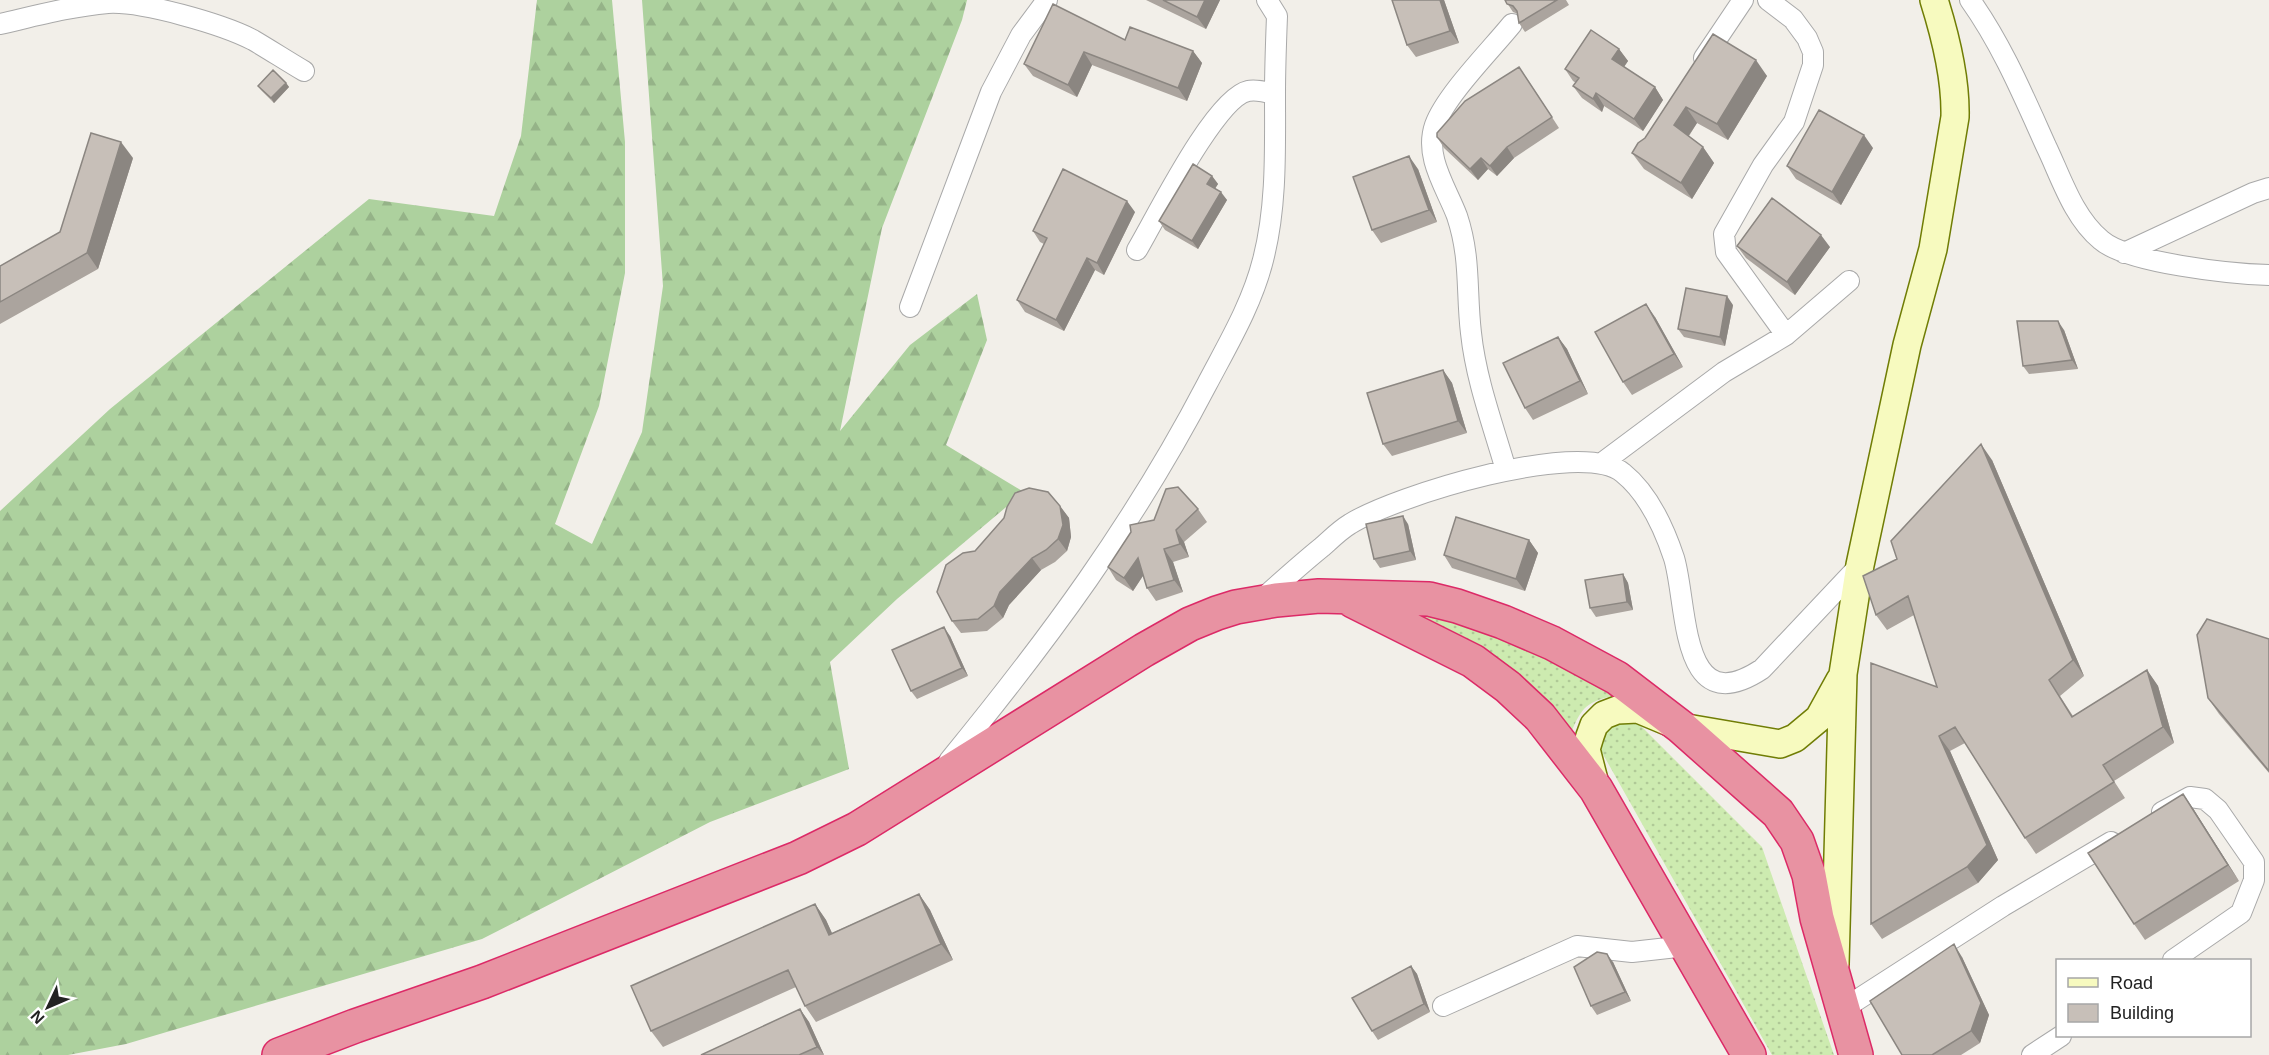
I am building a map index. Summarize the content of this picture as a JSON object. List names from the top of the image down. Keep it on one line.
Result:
{"legend":["Road","Building"],"north":"bottom left"}
